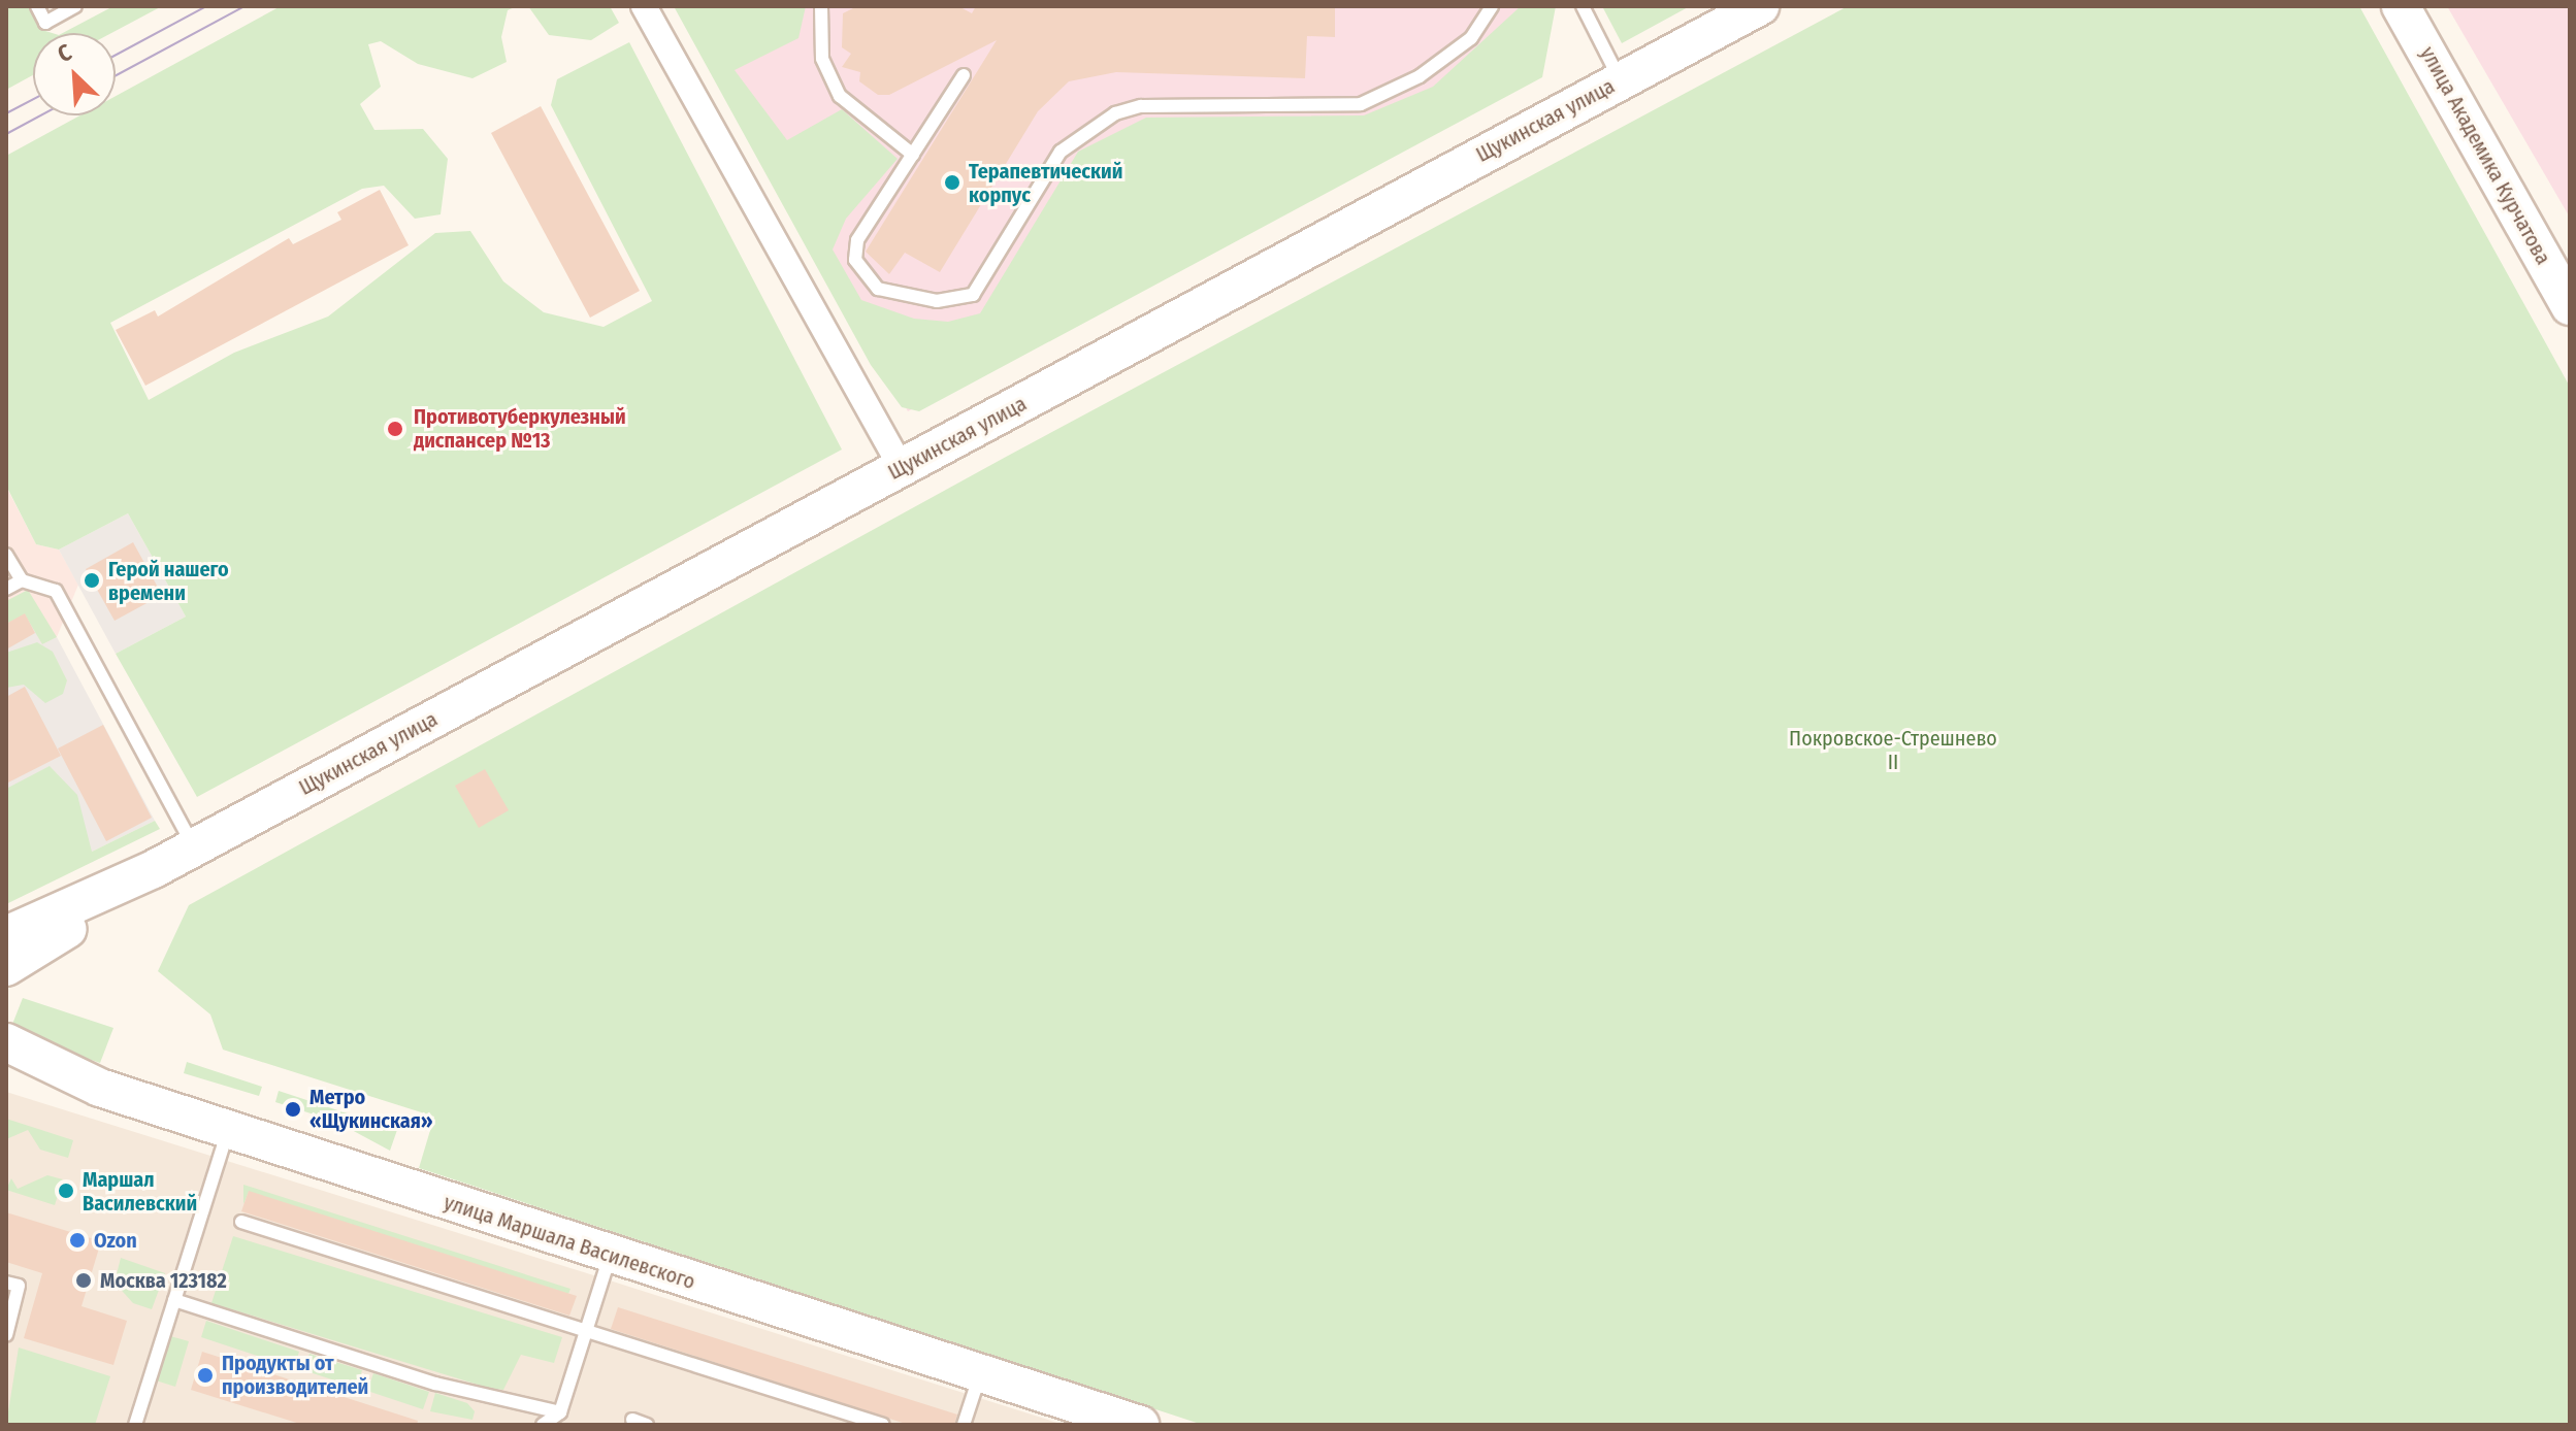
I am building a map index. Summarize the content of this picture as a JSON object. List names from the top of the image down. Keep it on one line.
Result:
{"streets":{"main road":["Щукинская улица","улица Академика Курчатова","улица Маршала Василевского"]},"parks":["Покровское-Стрешнево II"],"places":["Терапевтический корпус","Противотуберкулезный диспансер №13","Герой нашего времени","Метро «Щукинская»","Маршал Василевский","Ozon","Москва 123182","Продукты от производителей"],"north":"top left"}
